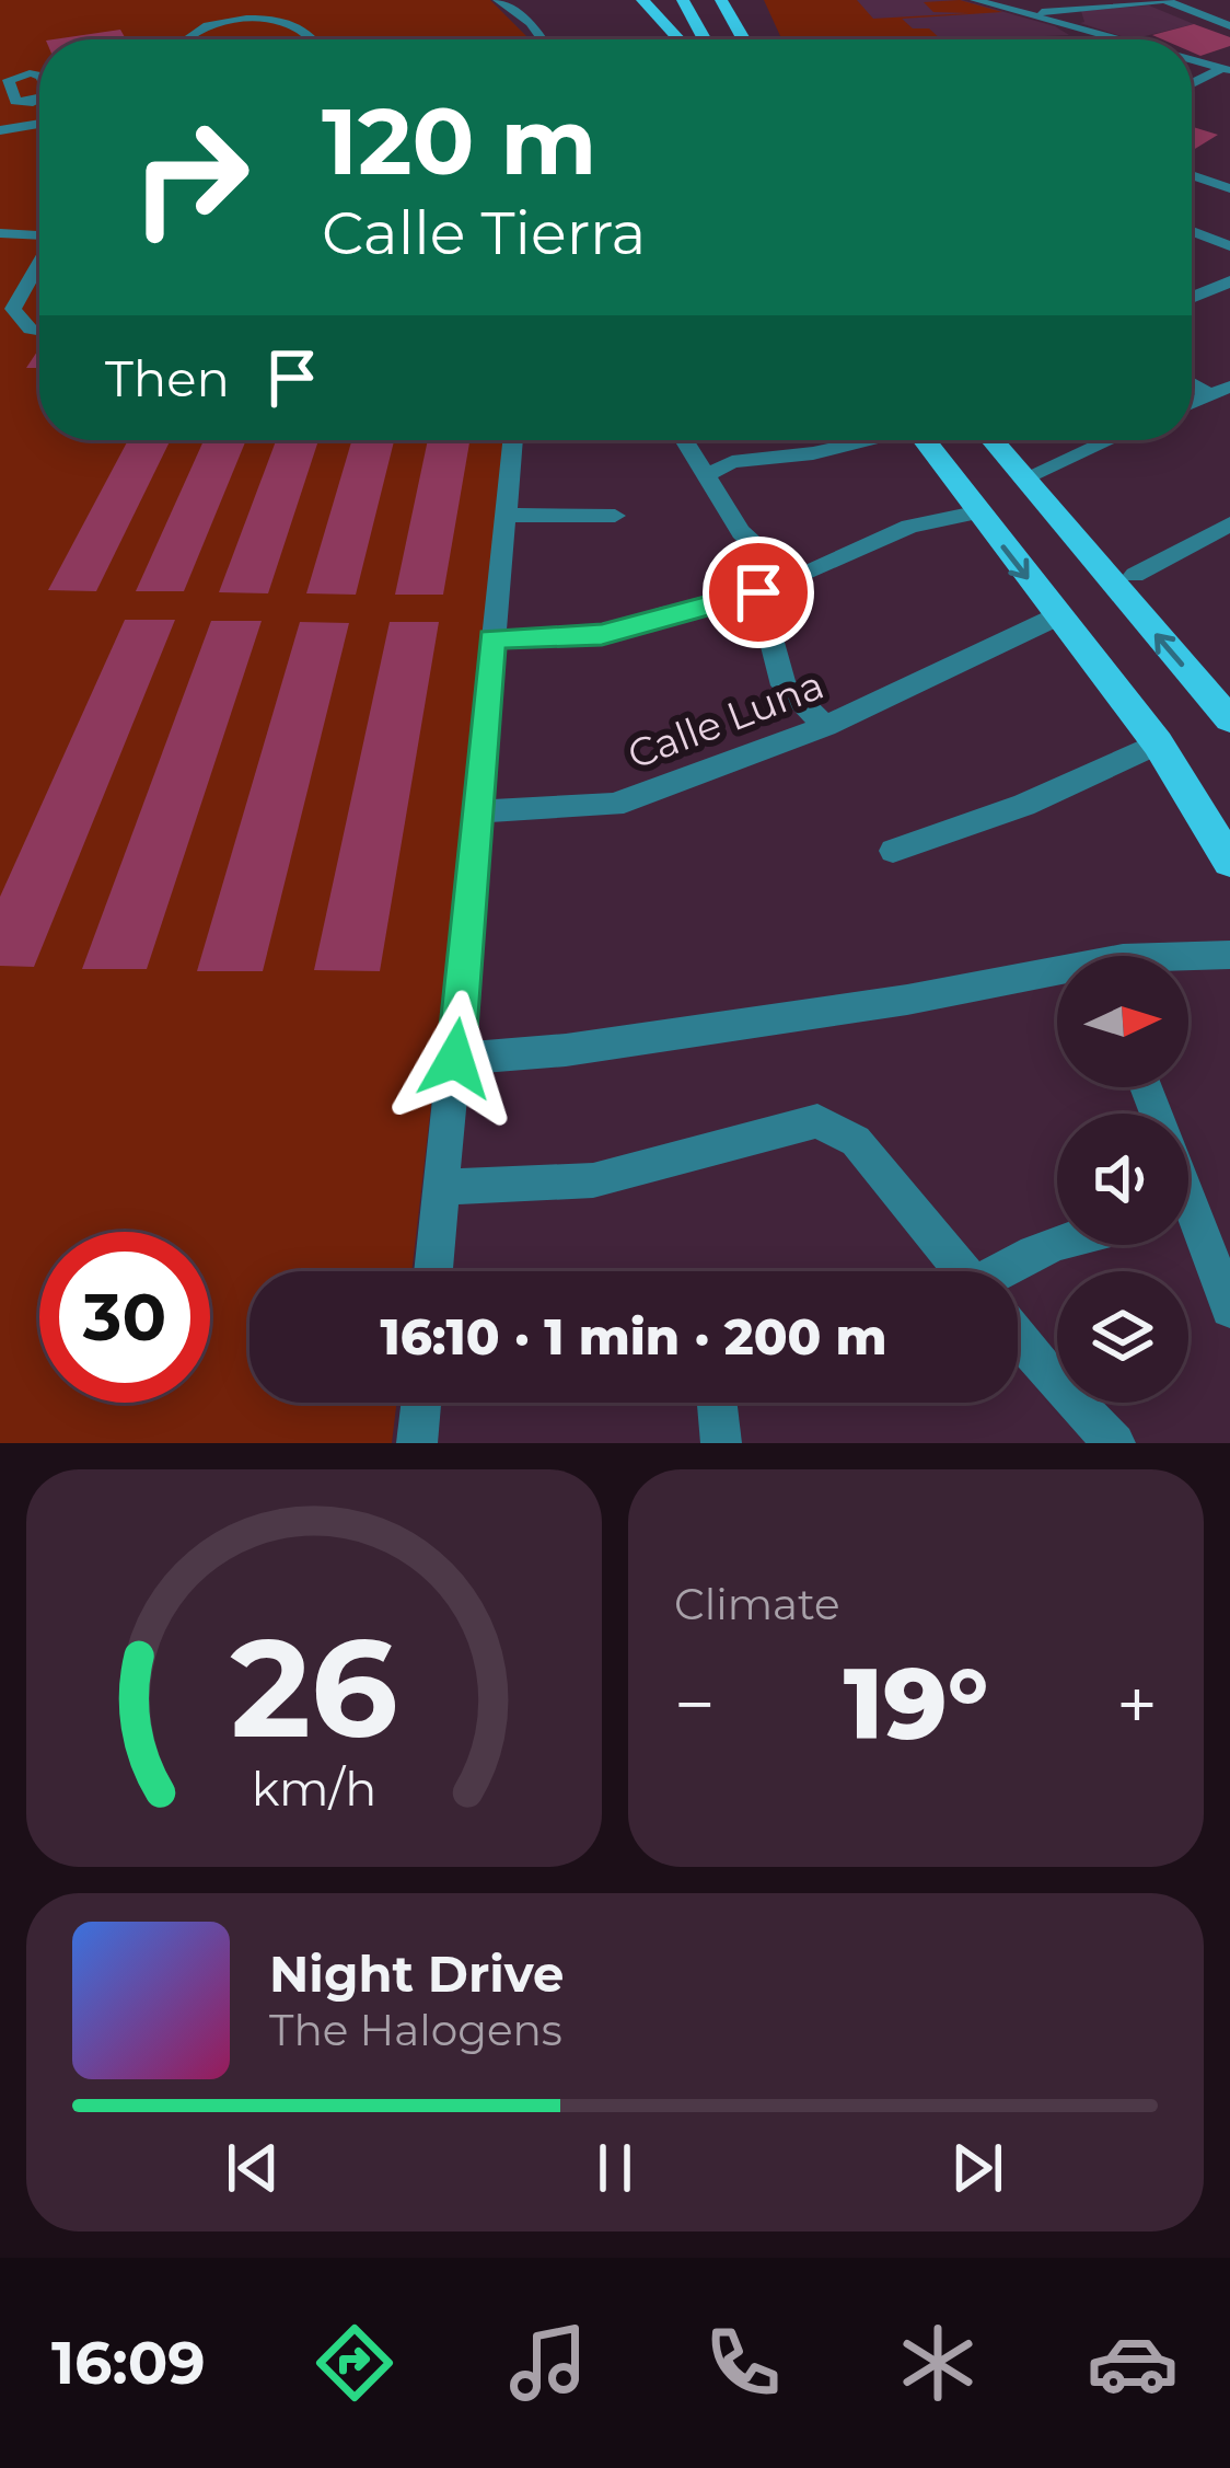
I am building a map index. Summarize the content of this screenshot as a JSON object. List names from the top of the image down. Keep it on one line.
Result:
{"streets":{"street":["Calle Luna"]},"north":"right","page":{"turn":["120 m","Calle Tierra"],"then":"Then","limit":"30","trip":"16:10 · 1 min · 200 m","tile":"Climate","heat":["−","19°","+"],"song":["Night Drive","The Halogens"],"tabs":"16:09","gauge":["26","km/h"]}}
